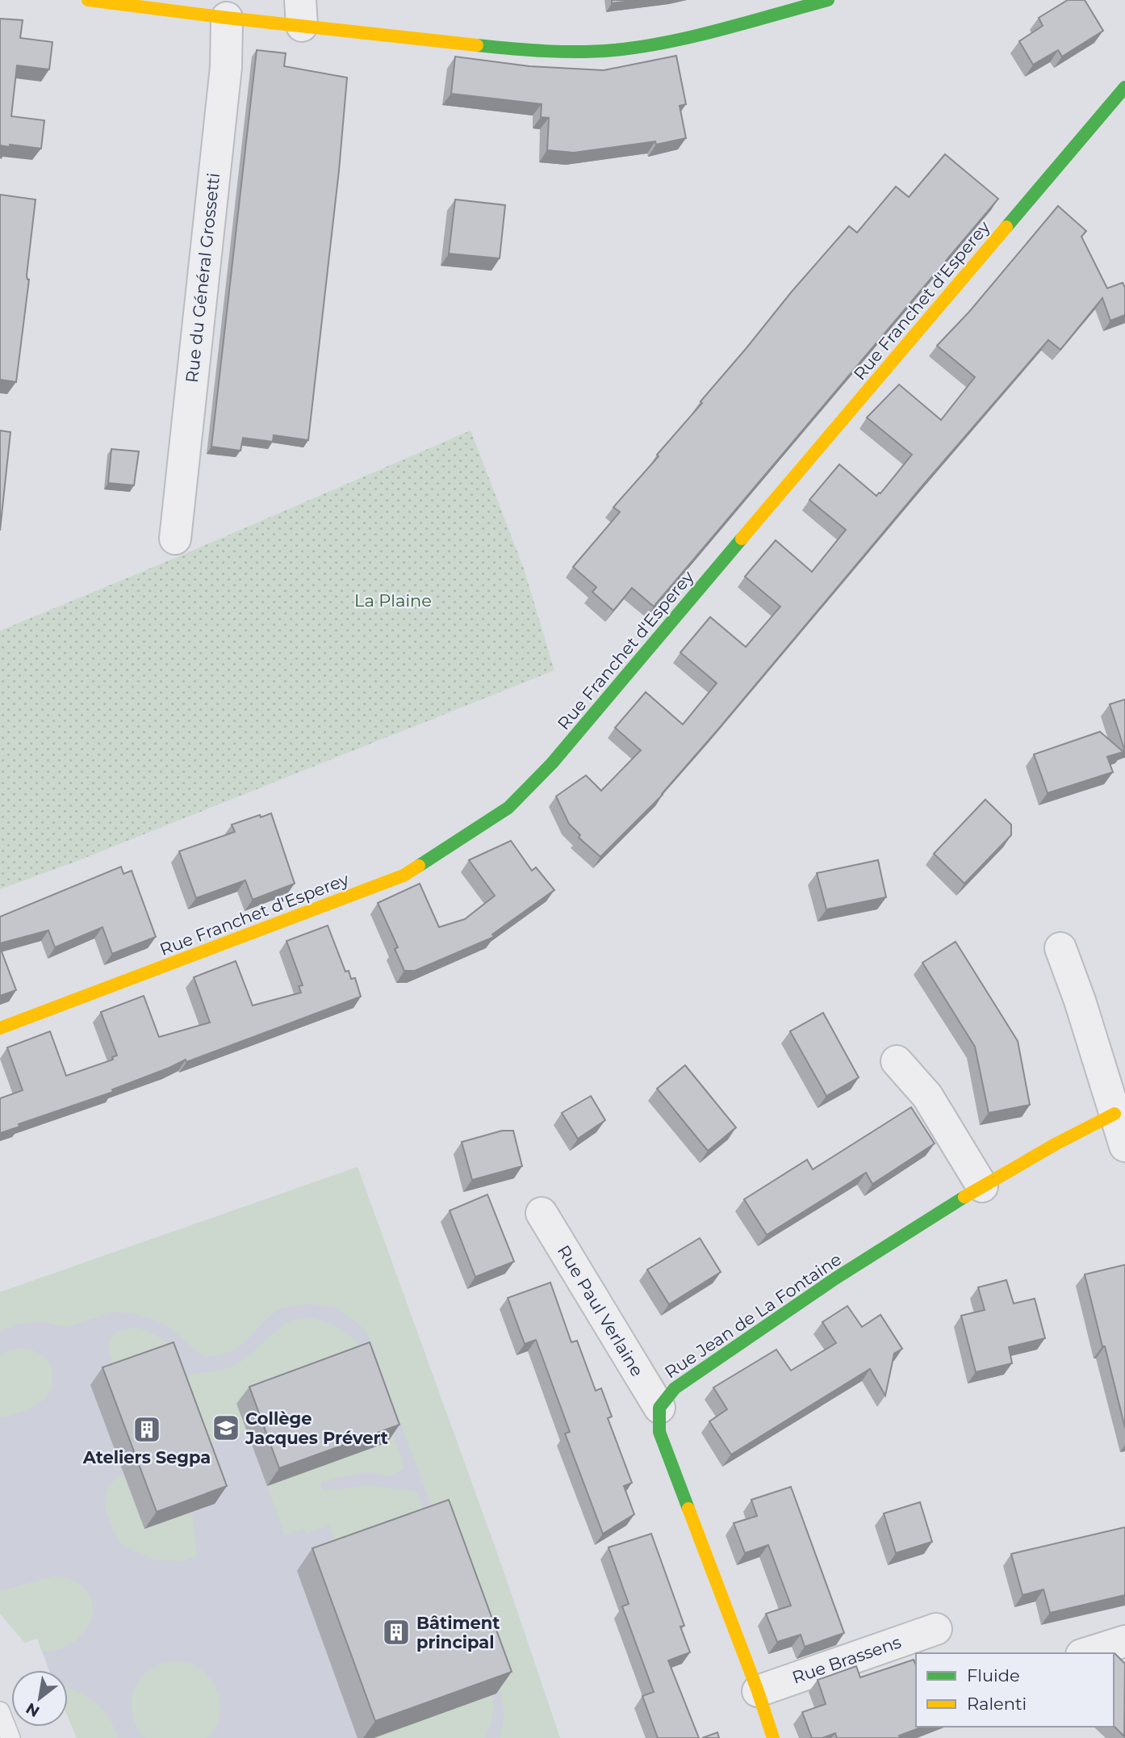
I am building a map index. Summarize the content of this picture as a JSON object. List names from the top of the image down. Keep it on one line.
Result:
{"streets":{"street":["Rue du Général Grossetti","Rue Franchet d'Esperey","Rue Paul Verlaine","Rue Jean de La Fontaine","Rue Brassens"]},"crossings":[["Rue Paul Verlaine","Rue Jean de La Fontaine"]],"parks":["La Plaine"],"places":{"school or university":["Collège Jacques Prévert"],"building":["Ateliers Segpa","Bâtiment principal"]},"legend":["Fluide","Ralenti"],"north":"bottom left"}
